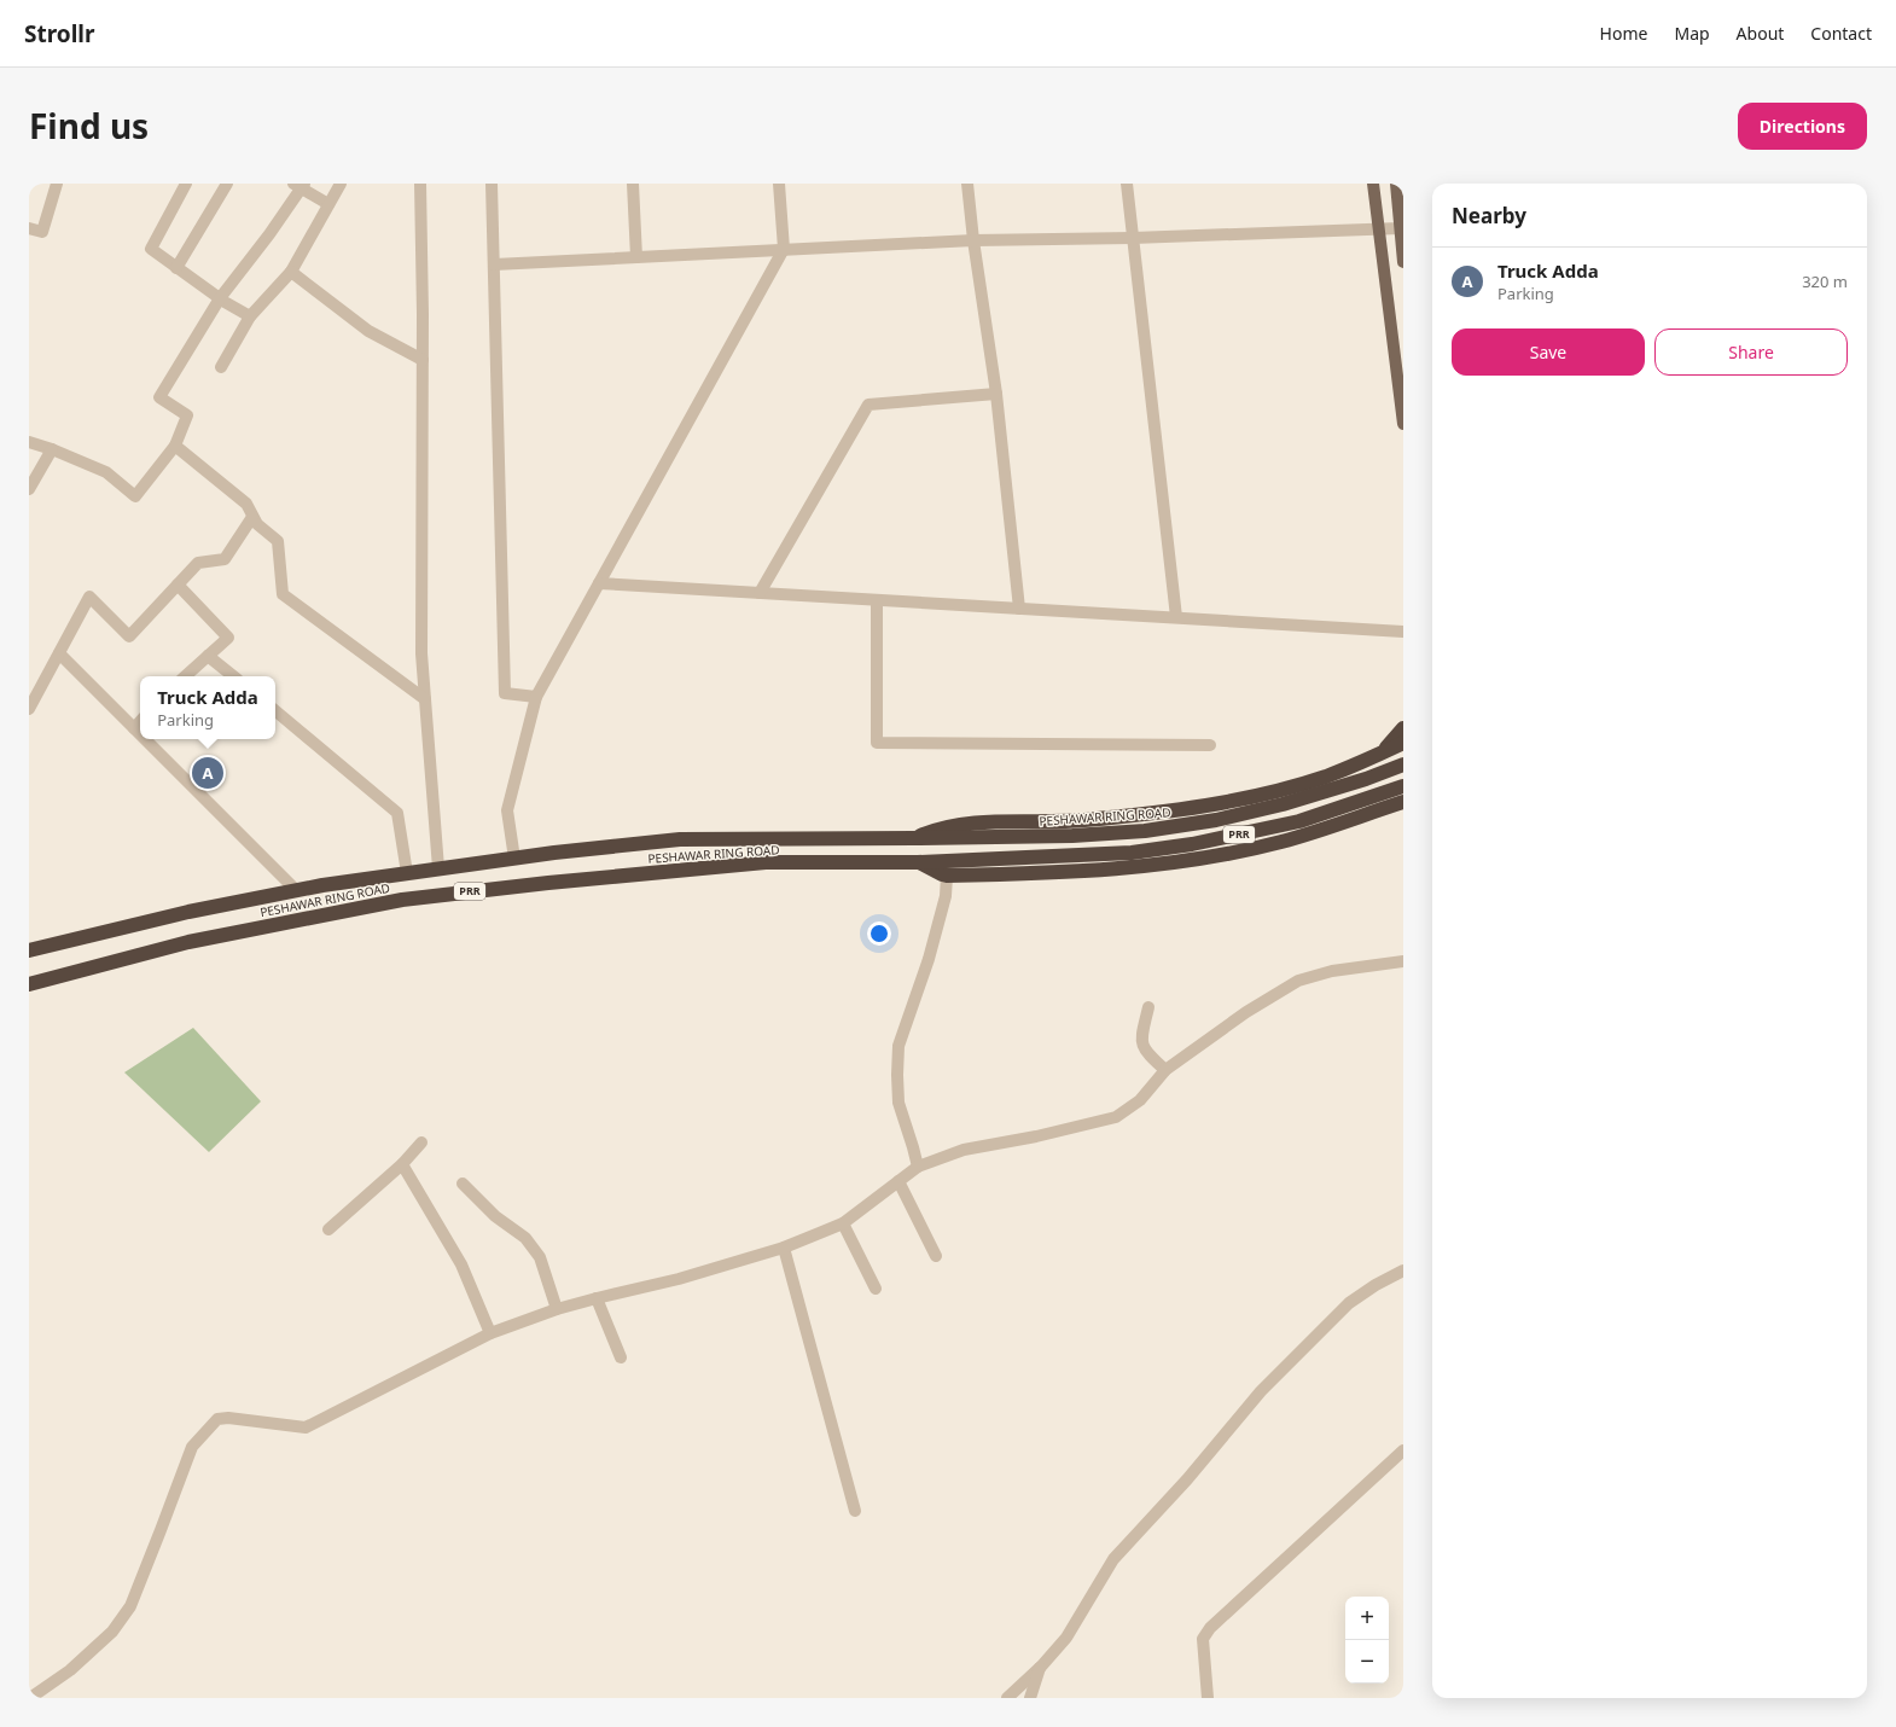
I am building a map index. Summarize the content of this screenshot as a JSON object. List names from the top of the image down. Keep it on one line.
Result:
{"streets":{"highway":["PESHAWAR RING ROAD","PRR"]},"page":{"header":"Strollr","nav":["Home","Map","About","Contact"],"title":"Find us","buttons":["Directions",["Save","Share"]],"heading":"Nearby","list":[{"mark":"A","name":"Truck Adda","note":"Parking","value":"320 m"}],"popup":["Truck Adda","Parking"],"pins":"A","map_buttons":["+","−"]}}
